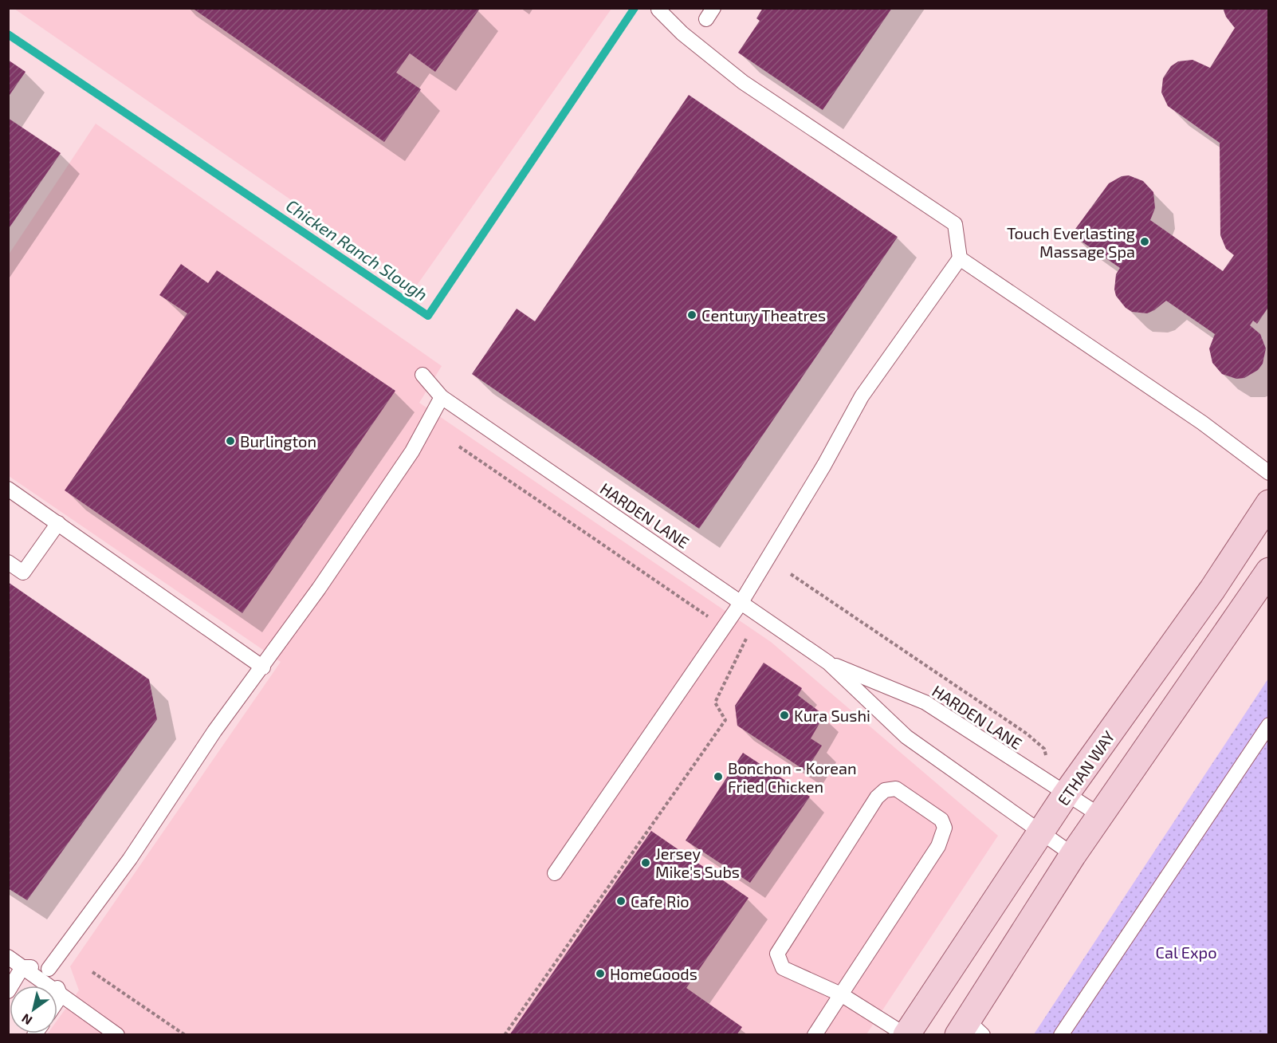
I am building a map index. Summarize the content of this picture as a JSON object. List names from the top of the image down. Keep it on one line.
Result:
{"streets":{"street":["ETHAN WAY"],"lane":["HARDEN LANE"]},"crossings":[["HARDEN LANE","ETHAN WAY"]],"water":["Chicken Ranch Slough"],"parks":["Cal Expo"],"places":["Touch Everlasting Massage Spa","Century Theatres","Burlington","Kura Sushi","Bonchon - Korean Fried Chicken","Jersey Mike's Subs","Cafe Rio","HomeGoods"],"north":"bottom left"}
